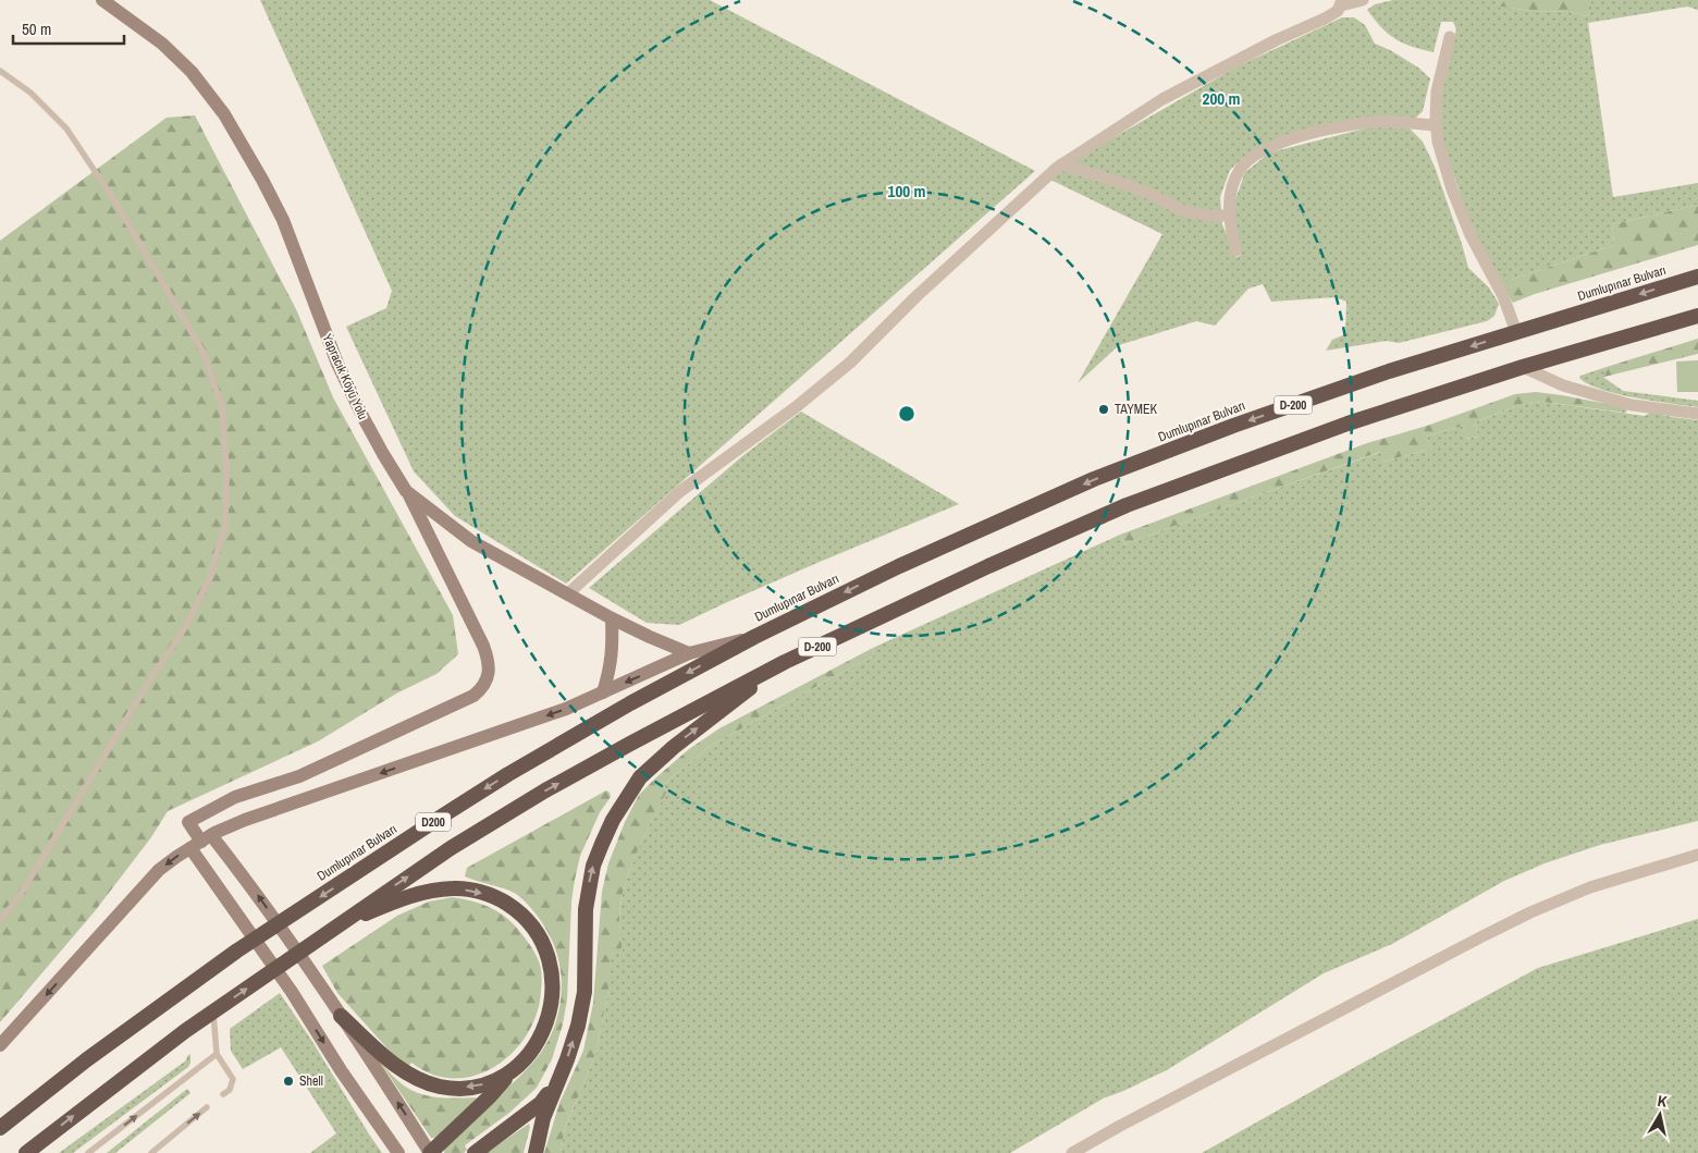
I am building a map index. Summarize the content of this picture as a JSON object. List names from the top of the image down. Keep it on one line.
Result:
{"streets":{"highway":["Dumlupınar Bulvarı","D-200","D200"],"main road":["Yapracık Köyü Yolu"]},"places":["TAYMEK","Shell"],"scale_bar":"50 m","north":"top","rings":["200 m","100 m"]}
